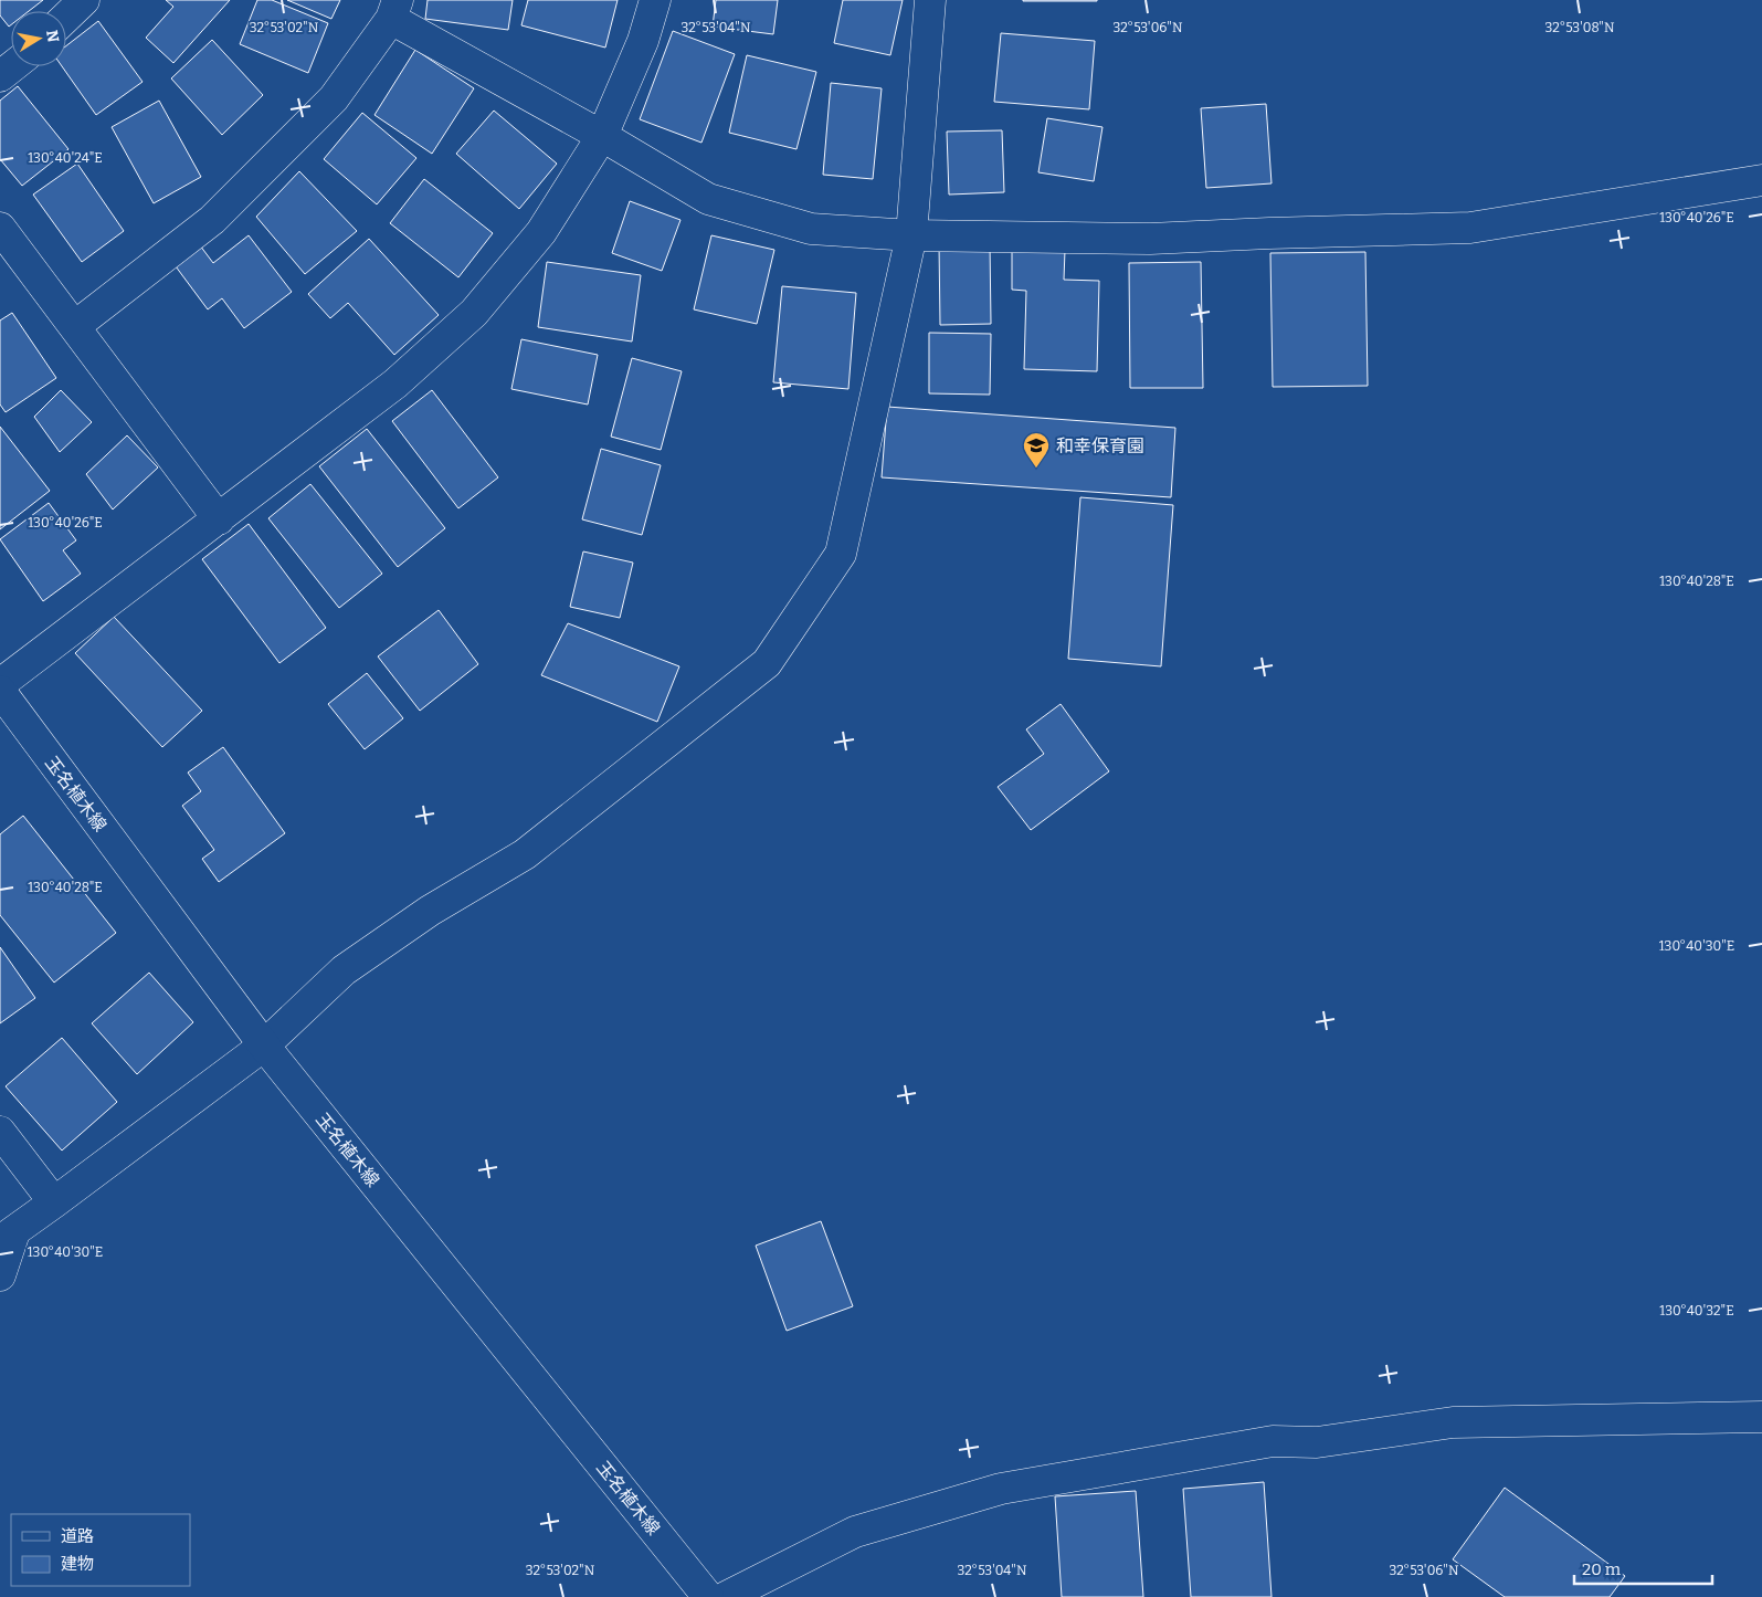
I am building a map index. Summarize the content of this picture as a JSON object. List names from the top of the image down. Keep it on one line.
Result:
{"streets":{"street":["玉名植木線"]},"places":{"school or university":["和幸保育園"]},"legend":["道路","建物"],"scale_bar":"20 m","north":"right","coordinates":["32°53'08\"N","32°53'02\"N","32°53'04\"N","32°53'06\"N","130°40'24\"E","130°40'26\"E","130°40'28\"E","130°40'30\"E","130°40'32\"E"]}
